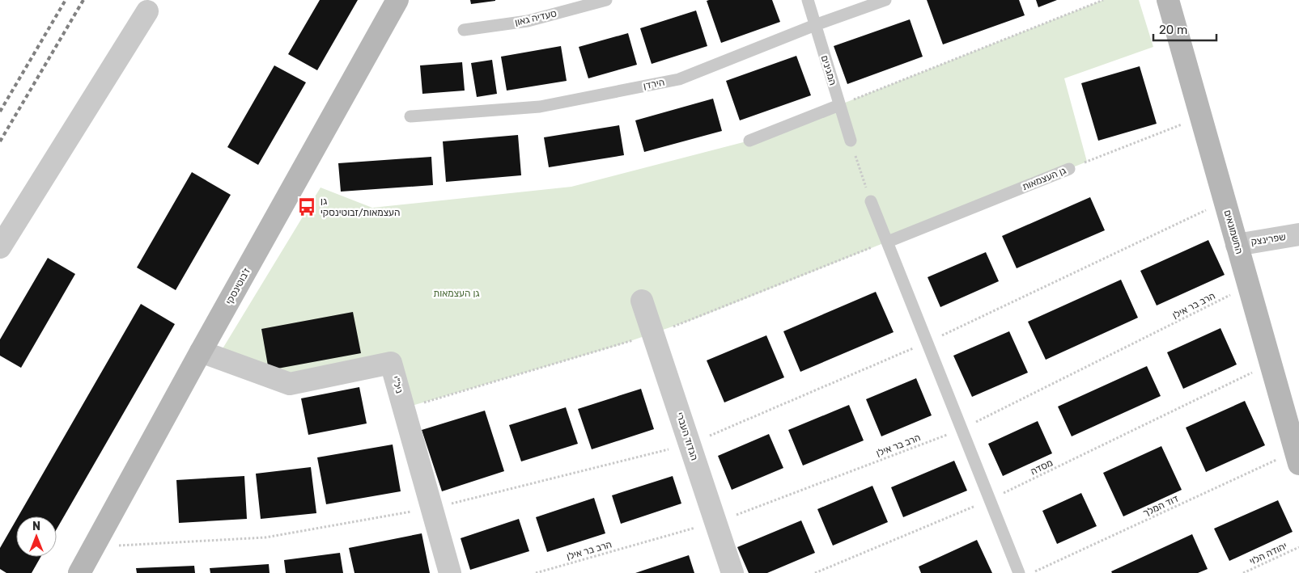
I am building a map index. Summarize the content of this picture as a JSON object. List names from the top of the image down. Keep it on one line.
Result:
{"streets":{"street":["החשמונאים","שפרינצק","ז'בוטינסקי","ניל\"י","הגדוד העברי"],"lane":["סעדיה גאון","המגינים","הירדן","גן העצמאות"],"path":["הרב בר אילן","מסדה","דוד המלך","יהודה הלוי"]},"crossings":[["המגינים","הירדן"],["גן העצמאות","החשמונאים"],["החשמונאים","שפרינצק"],["החשמונאים","הרב בר אילן"],["החשמונאים","מסדה"],["החשמונאים","דוד המלך"],["ז'בוטינסקי","ניל\"י"],["הרב בר אילן","הגדוד העברי"]],"parks":["גן העצמאות"],"places":{"bus stop":["גן העצמאות/זבוטינסקי"]},"scale_bar":"20 m","north":"top"}
